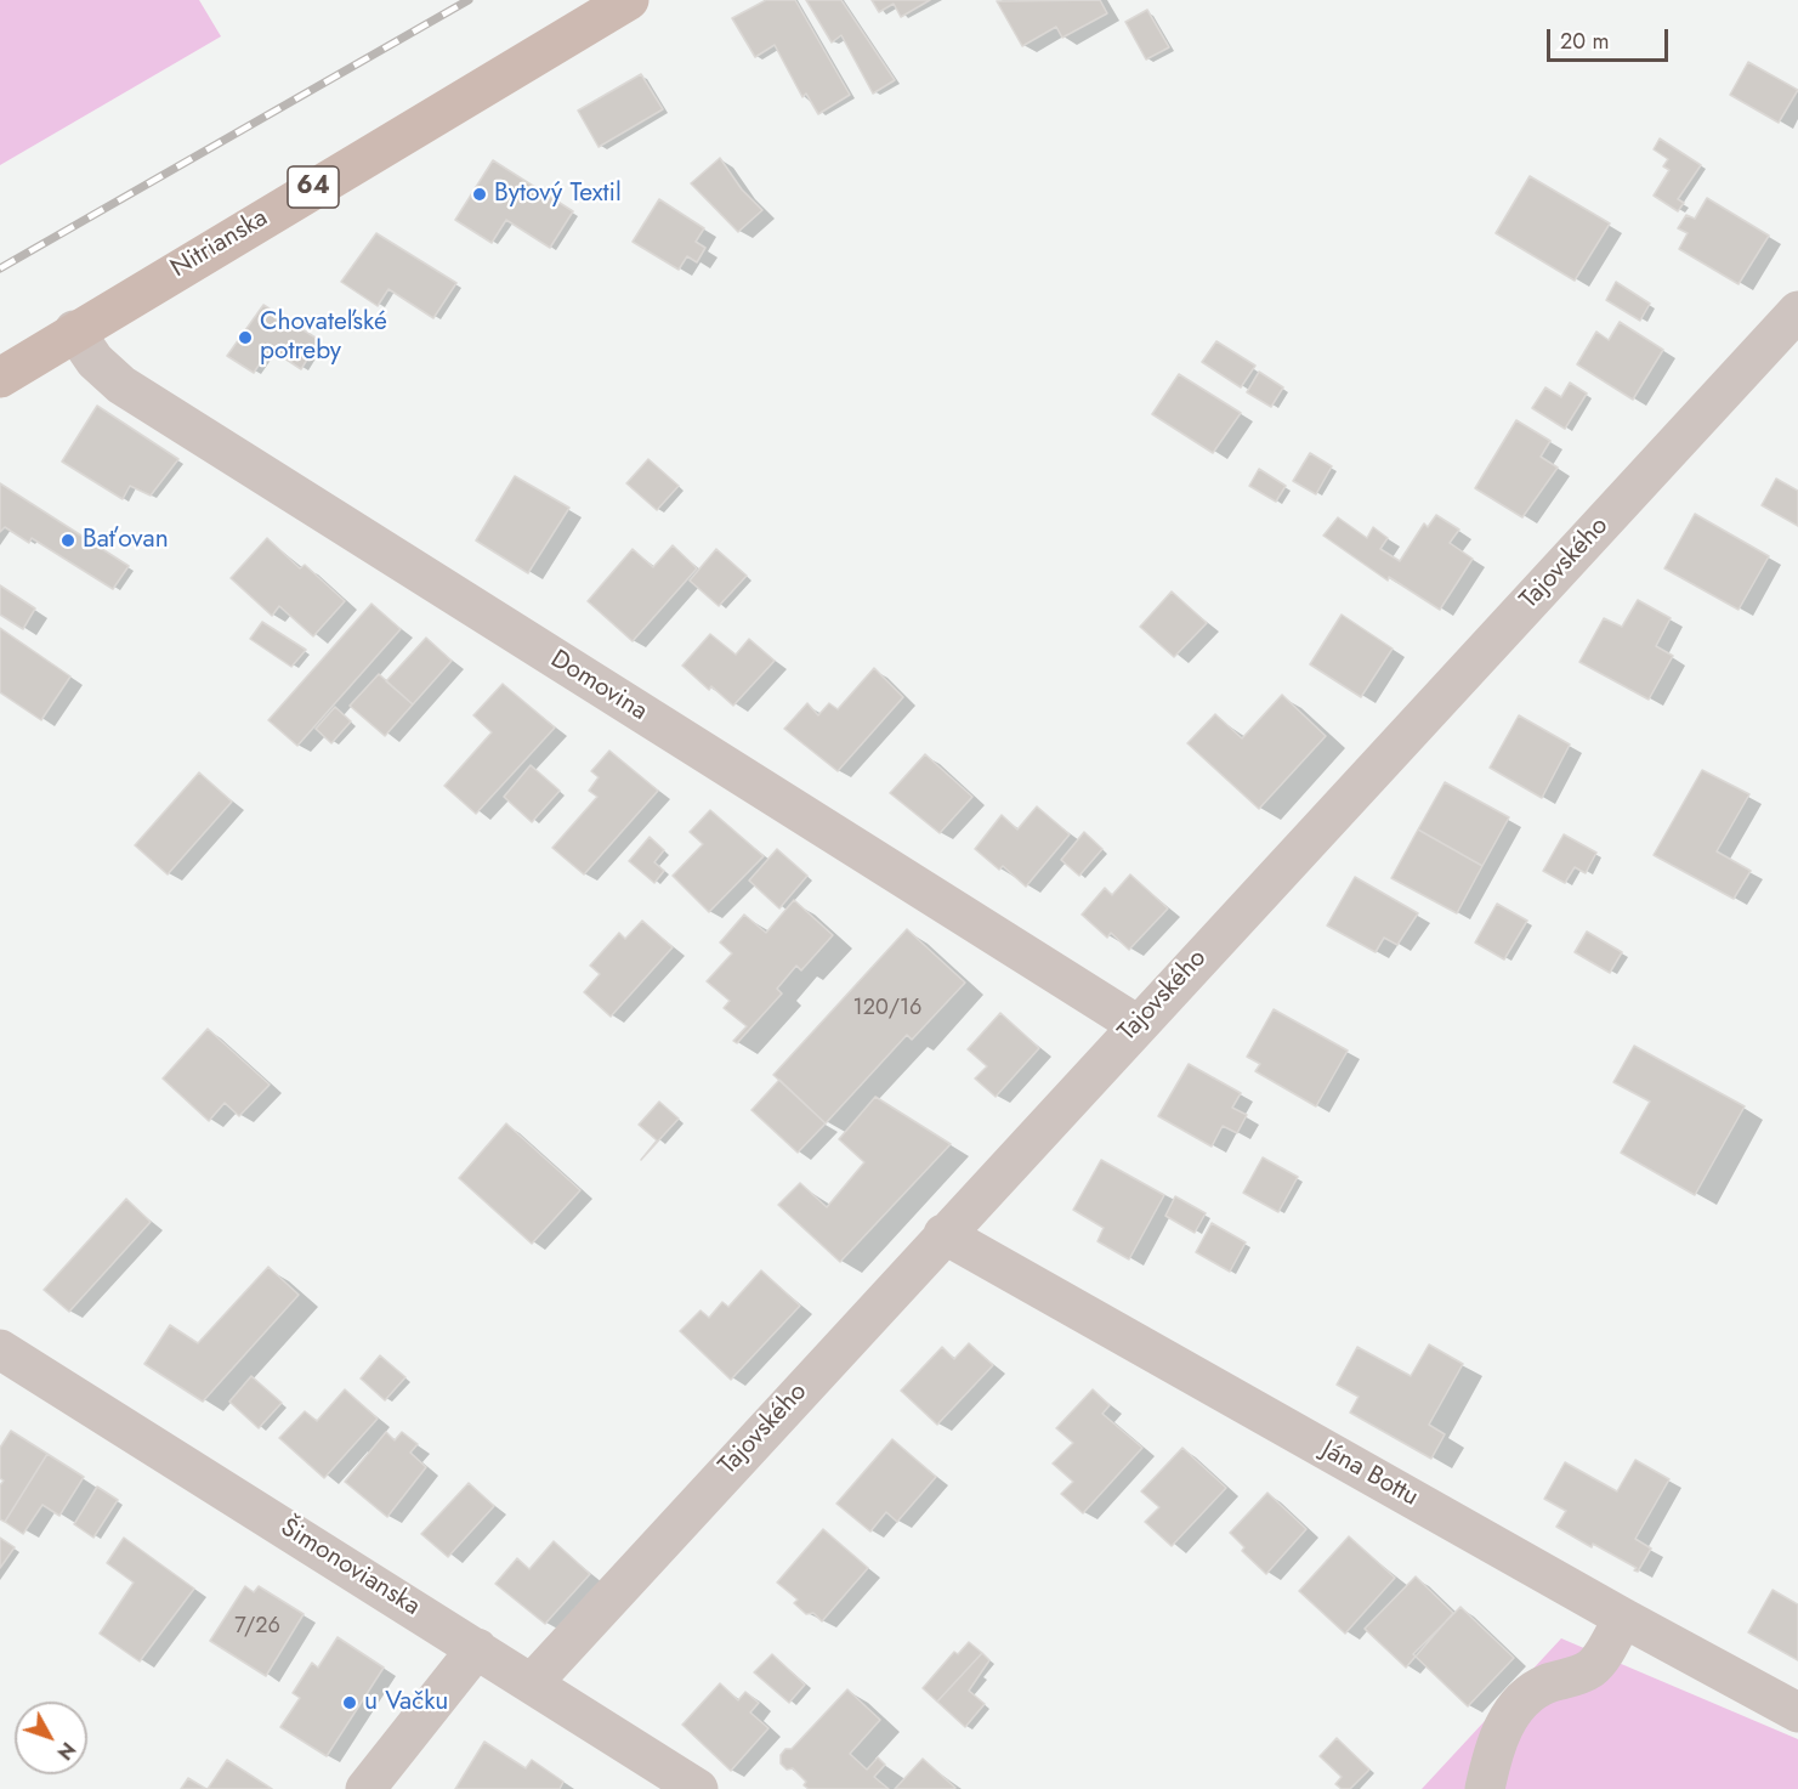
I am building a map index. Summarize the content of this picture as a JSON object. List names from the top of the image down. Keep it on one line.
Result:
{"streets":{"main road":["64","Nitrianska"],"street":["Tajovského","Domovina","Jána Bottu","Šimonovianska"]},"crossings":[["Nitrianska","Domovina"],["Tajovského","Domovina"],["Tajovského","Jána Bottu"],["Tajovského","Šimonovianska"]],"places":["Bytový Textil","Chovateľské potreby","Baťovan","u Vačku"],"house_numbers":["120/16","7/26"],"scale_bar":"20 m","north":"bottom right"}
